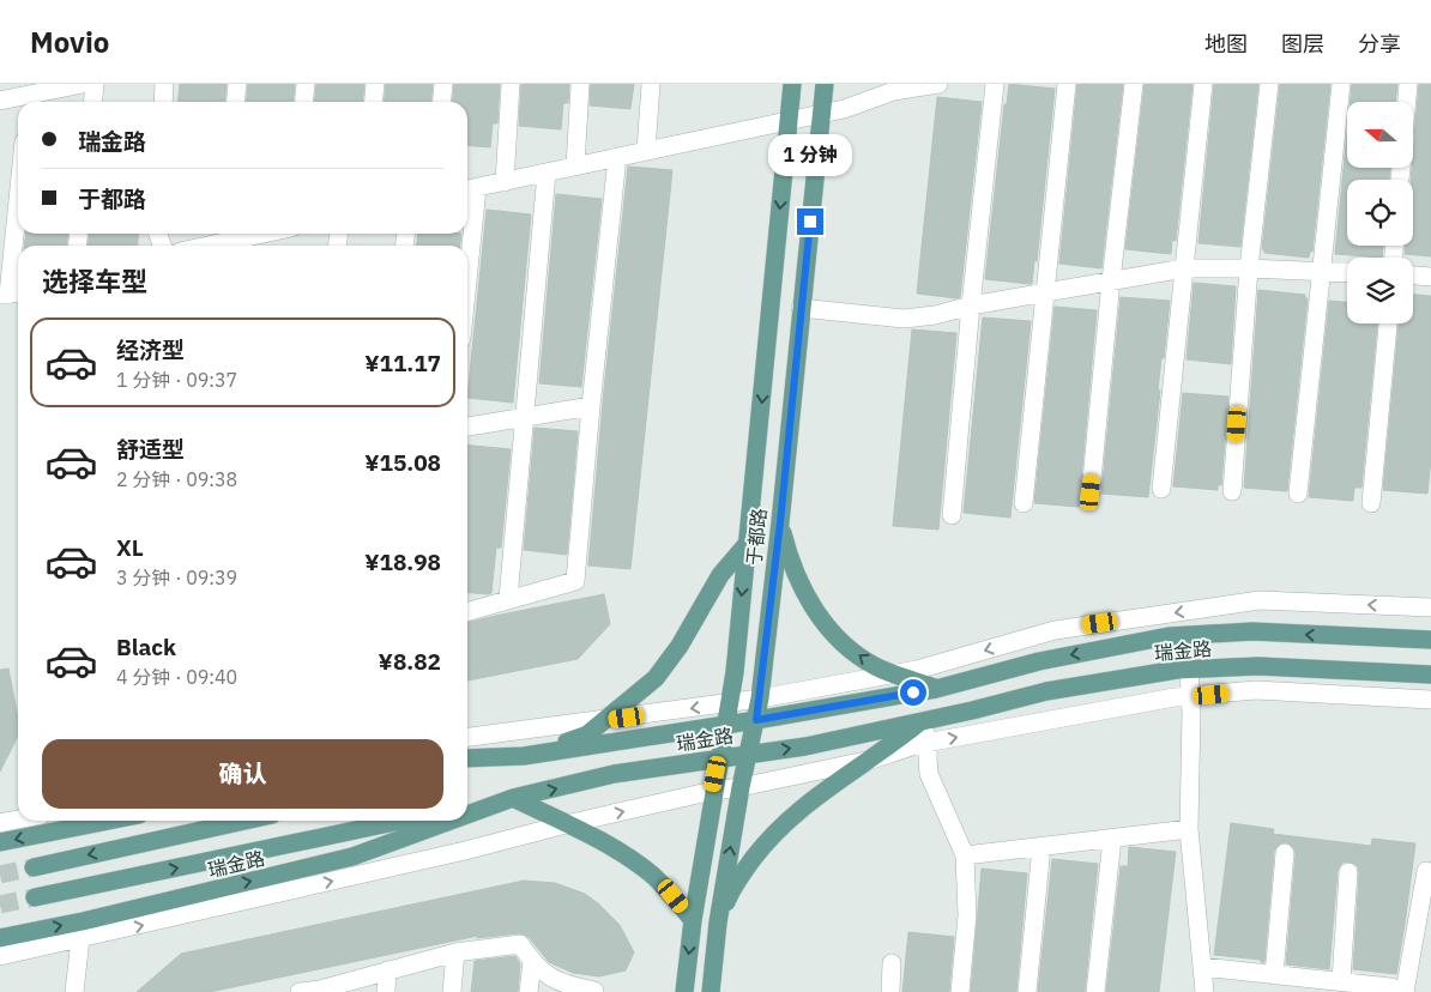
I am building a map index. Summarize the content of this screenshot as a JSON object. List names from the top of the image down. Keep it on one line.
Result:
{"streets":{"main road":["于都路","瑞金路"]},"crossings":[["于都路","瑞金路"]],"north":"left","page":{"header":"Movio","nav":["地图","图层","分享"],"banner":["瑞金路","于都路"],"bubble":"1 分钟","heading":"选择车型","list":[{"name":"经济型","note":"1 分钟 · 09:37","value":"¥11.17"},{"name":"舒适型","note":"2 分钟 · 09:38","value":"¥15.08"},{"name":"XL","note":"3 分钟 · 09:39","value":"¥18.98"},{"name":"Black","note":"4 分钟 · 09:40","value":"¥8.82"}],"buttons":"确认"}}
